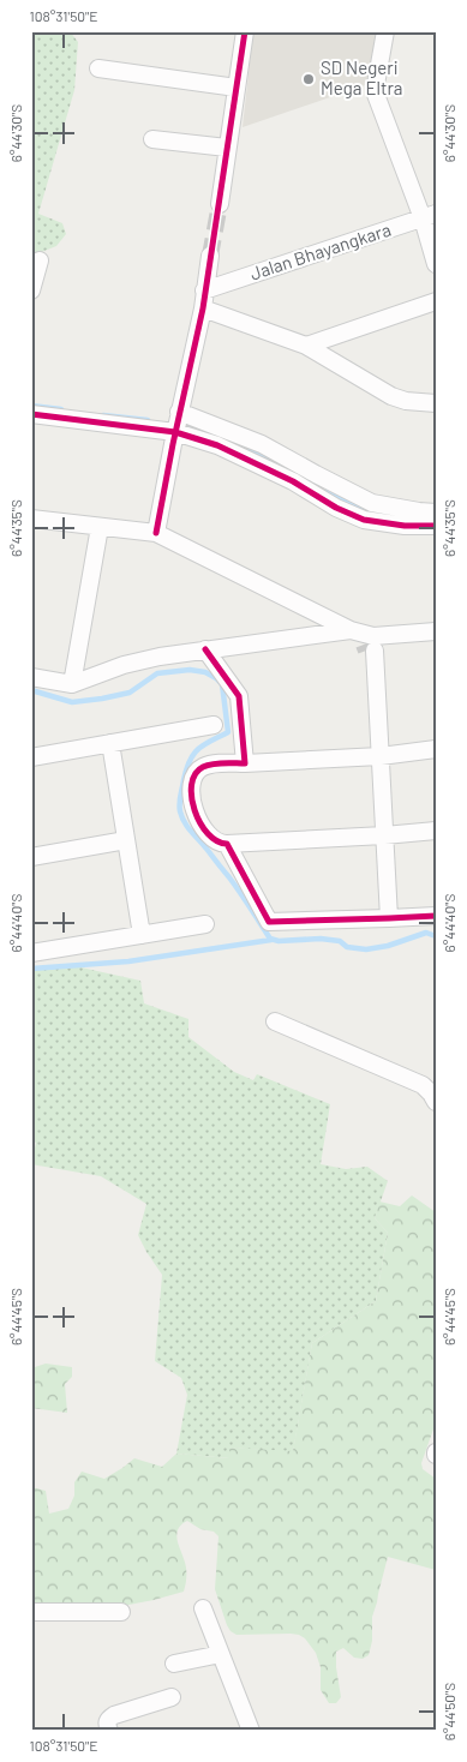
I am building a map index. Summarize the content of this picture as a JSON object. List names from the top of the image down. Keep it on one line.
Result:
{"streets":{"street":["Jalan Bhayangkara"]},"places":["SD Negeri Mega Eltra"],"coordinates":["108°31'50\"E","6°44'30\"S","6°44'35\"S","6°44'40\"S","6°44'45\"S","6°44'50\"S"]}
